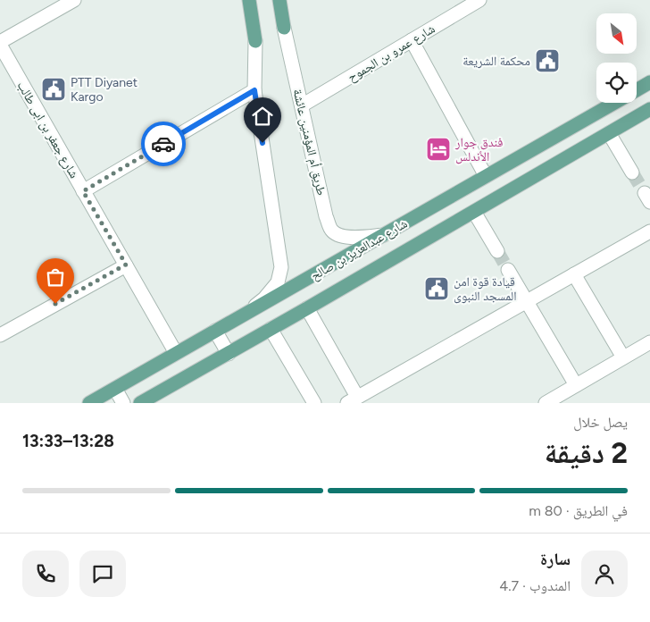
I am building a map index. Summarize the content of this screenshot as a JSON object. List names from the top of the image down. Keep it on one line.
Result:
{"streets":{"main road":["طريق أم المؤمنين عائشة","شارع عبدالعزيز بن صالح"],"street":["شارع عمرو بن الجموح","شارع جعفر بن ابى طالب"]},"crossings":[["شارع عمرو بن الجموح","طريق أم المؤمنين عائشة"],["شارع جعفر بن ابى طالب","شارع عبدالعزيز بن صالح"],["طريق أم المؤمنين عائشة","شارع عبدالعزيز بن صالح"]],"places":{"public building":["محكمة الشريعة","PTT Diyanet Kargo","قيادة قوة امن المسجد النبوى"],"hotel":["فندق جوار الأندلس"]},"north":"bottom right","page":{"heading":["2 دقيقة","يصل خلال","13:28–13:33"],"panel":["سارة","المندوب · 4.7"],"bar":"في الطريق · 80 m"}}
